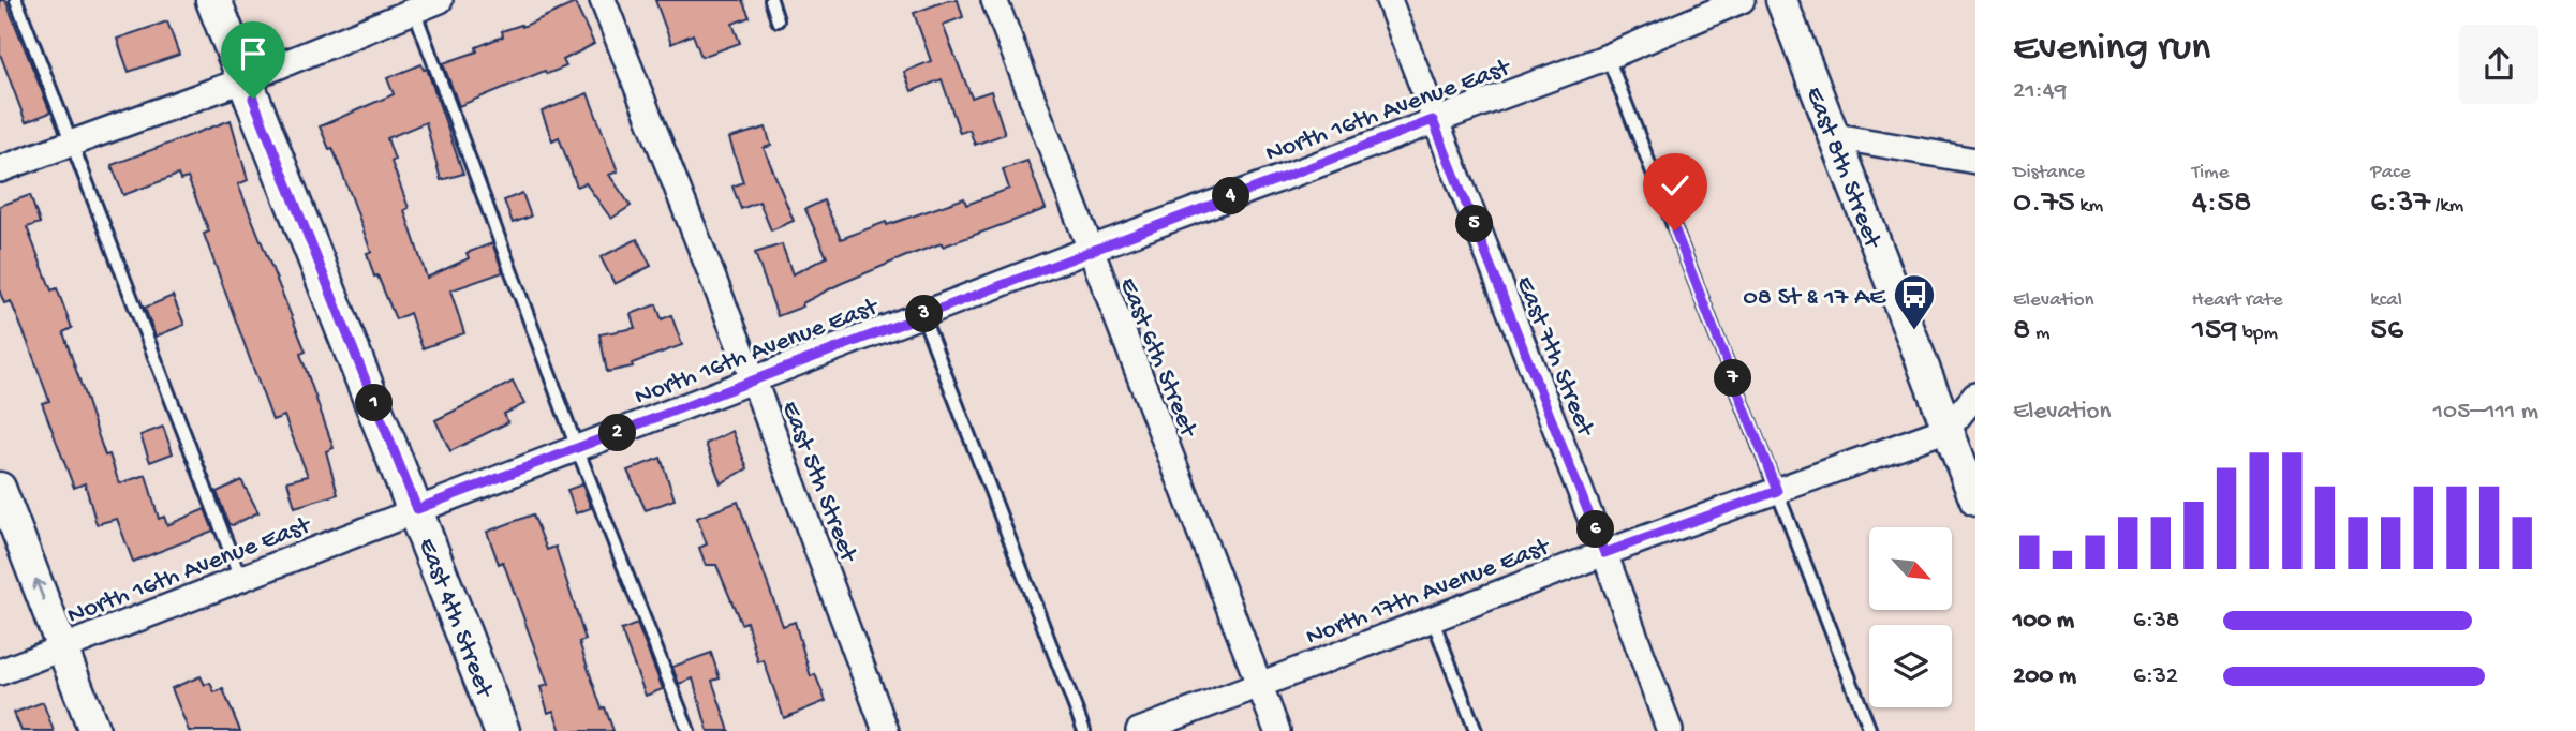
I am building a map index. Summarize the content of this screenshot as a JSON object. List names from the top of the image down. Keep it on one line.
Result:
{"streets":{"main road":["East 4th Street"],"street":["North 16th Avenue East","East 8th Street","East 7th Street","East 6th Street","East 5th Street","North 17th Avenue East"]},"crossings":[["North 16th Avenue East","East 7th Street"],["North 16th Avenue East","East 6th Street"],["North 16th Avenue East","East 5th Street"],["North 16th Avenue East","East 4th Street"],["East 8th Street","North 17th Avenue East"],["East 7th Street","North 17th Avenue East"],["East 6th Street","North 17th Avenue East"]],"places":{"bus stop":["08 St & 17 AE"]},"north":"bottom right","page":{"heading":["Evening run","21:49"],"stats":[["Distance","0.75 km"],["Time","4:58"],["Pace","6:37 /km"],["Elevation","8 m"],["Heart rate","159 bpm"],["kcal","56"]],"pins":["4","5","3","7","1","2","6"],"chart":["Elevation","105–111 m"],"list":[{"name":"100 m","note":"6:38"},{"name":"200 m","note":"6:32"}]}}
